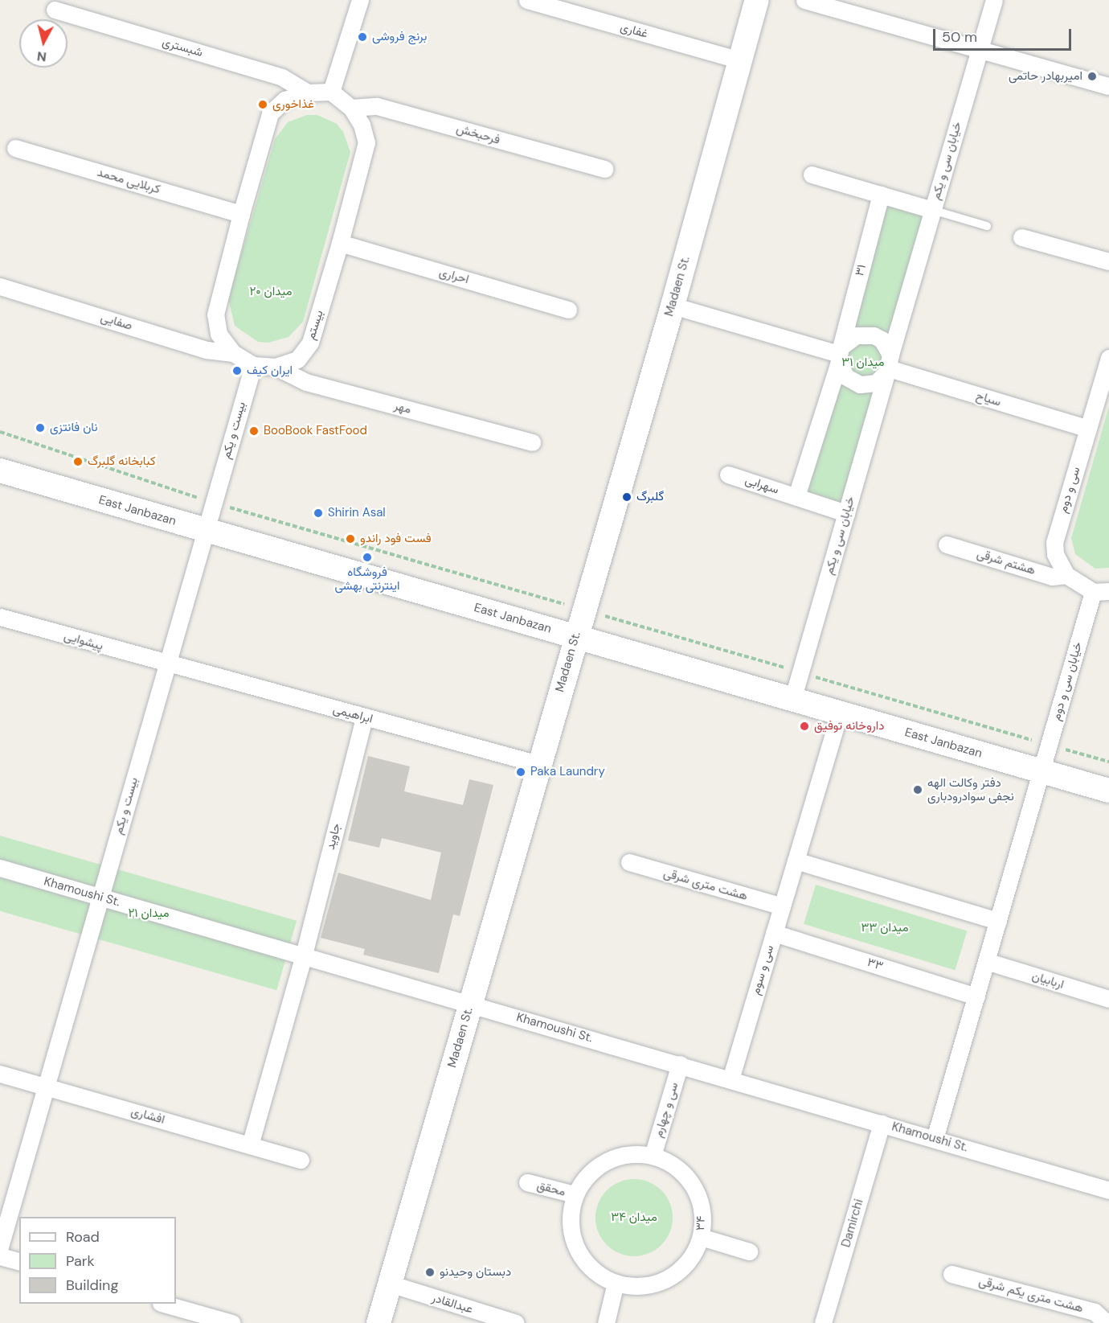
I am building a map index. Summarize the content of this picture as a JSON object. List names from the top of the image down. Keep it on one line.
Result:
{"streets":{"main road":["Madaen St.","East Janbazan"],"street":["غفاری","شبستری","فرحبخش","خیابان سی و یکم","کربلایی محمد","۳۱","احراری","صفایی","بیستم","سیاح","مهر","بیست و یکم","سهرابی","سی و دوم","هشتم شرقی","پیشوایی","خیابان سی و دوم","ابراهیمی","جاوید","هشت متری شرقی","Khamoushi St.","۳۳","سی و سوم","اربابیان","سی و چهارم","افشاری","محقق","۳۴","Damirchi","هشت متری یکم شرقی","عبدالقادر"]},"crossings":[["غفاری","Madaen St."],["شبستری","بیستم"],["فرحبخش","بیستم"],["خیابان سی و یکم","۳۱"],["خیابان سی و یکم","سیاح"],["خیابان سی و یکم","East Janbazan"],["کربلایی محمد","بیستم"],["۳۱","سیاح"],["۳۱","سهرابی"],["احراری","بیستم"],["Madaen St.","East Janbazan"],["Madaen St.","ابراهیمی"],["Madaen St.","Khamoushi St."],["Madaen St.","عبدالقادر"],["صفایی","بیستم"],["بیستم","مهر"],["بیستم","بیست و یکم"],["سیاح","سی و دوم"],["بیست و یکم","East Janbazan"],["بیست و یکم","پیشوایی"],["بیست و یکم","ابراهیمی"],["بیست و یکم","Khamoushi St."],["بیست و یکم","افشاری"],["سی و دوم","هشتم شرقی"],["East Janbazan","خیابان سی و دوم"],["East Janbazan","سی و سوم"],["پیشوایی","ابراهیمی"],["ابراهیمی","جاوید"],["جاوید","Khamoushi St."],["هشت متری شرقی","سی و سوم"],["Khamoushi St.","سی و سوم"],["Khamoushi St.","سی و چهارم"],["Khamoushi St.","Damirchi"],["۳۳","سی و سوم"],["سی و چهارم","محقق"],["سی و چهارم","۳۴"],["محقق","۳۴"]],"parks":["میدان ۲۰","میدان ۳۱","میدان ۲۱","میدان ۳۳","میدان ۳۴"],"places":["برنج فروشی","امیربهادر حاتمی","غذاخوری","ایران کیف","نان فانتزی","BooBook FastFood","کبابخانه گلبرگ","گلبرگ","Shirin Asal","فست فود راندو","فروشگاه اینترنتی بهشی","داروخانه توفیق","Paka Laundry","دفتر وکالت الهه نجفی سوادرودباری","دبستان وحیدنو"],"legend":["Road","Park","Building"],"scale_bar":"50 m","north":"bottom"}
